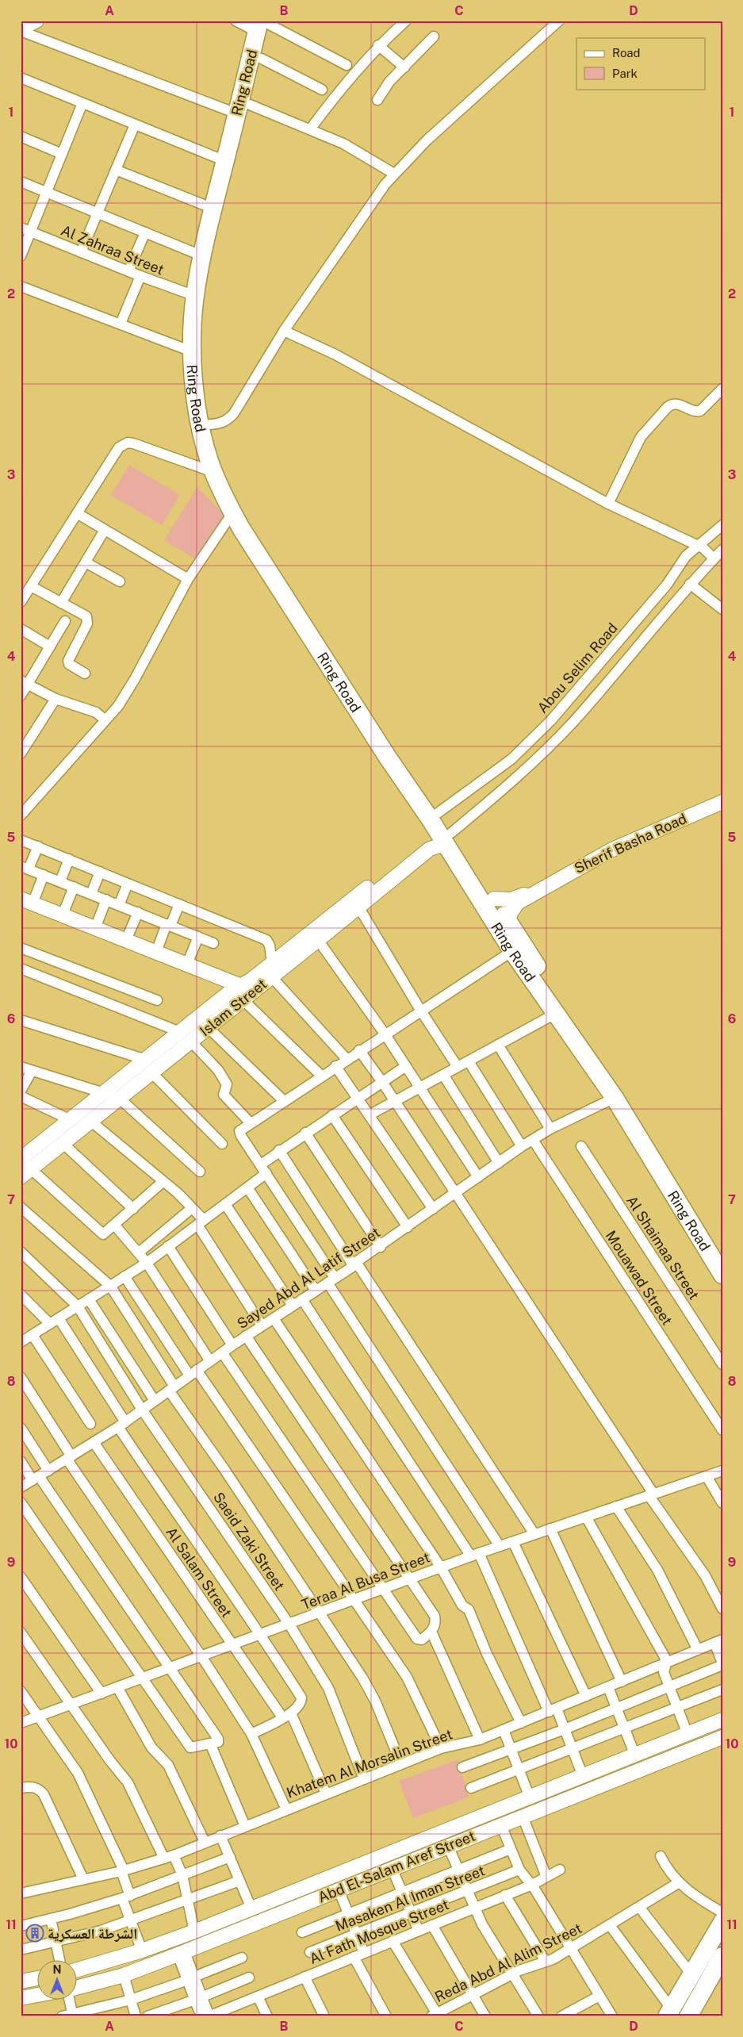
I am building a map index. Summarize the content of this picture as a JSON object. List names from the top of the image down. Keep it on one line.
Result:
{"streets":{"highway":["Ring Road"],"street":["Al Zahraa Street","Abou Selim Road","Sherif Basha Road","Islam Street","Al Shaimaa Street","Sayed Abd Al Latif Street","Mouawad Street","Saeid Zaki Street","Al Salam Street","Teraa Al Busa Street","Khatem Al Morsalin Street","Abd El-Salam Aref Street","Masaken Al Iman Street","Al Fath Mosque Street","Reda Abd Al Alim Street"]},"crossings":[["Ring Road","Al Zahraa Street"],["Ring Road","Abou Selim Road"],["Ring Road","Sherif Basha Road"],["Ring Road","Islam Street"],["Ring Road","Sayed Abd Al Latif Street"],["Abou Selim Road","Islam Street"],["Sayed Abd Al Latif Street","Mouawad Street"],["Sayed Abd Al Latif Street","Saeid Zaki Street"],["Sayed Abd Al Latif Street","Al Salam Street"],["Saeid Zaki Street","Teraa Al Busa Street"],["Saeid Zaki Street","Khatem Al Morsalin Street"],["Al Salam Street","Teraa Al Busa Street"],["Al Salam Street","Khatem Al Morsalin Street"]],"places":{"building":["الشرطة العسكرية"]},"legend":["Road","Park"],"north":"top","grid":{"columns":["A","B","C","D"],"rows":["1","2","3","4","5","6","7","8","9","10","11"]}}
